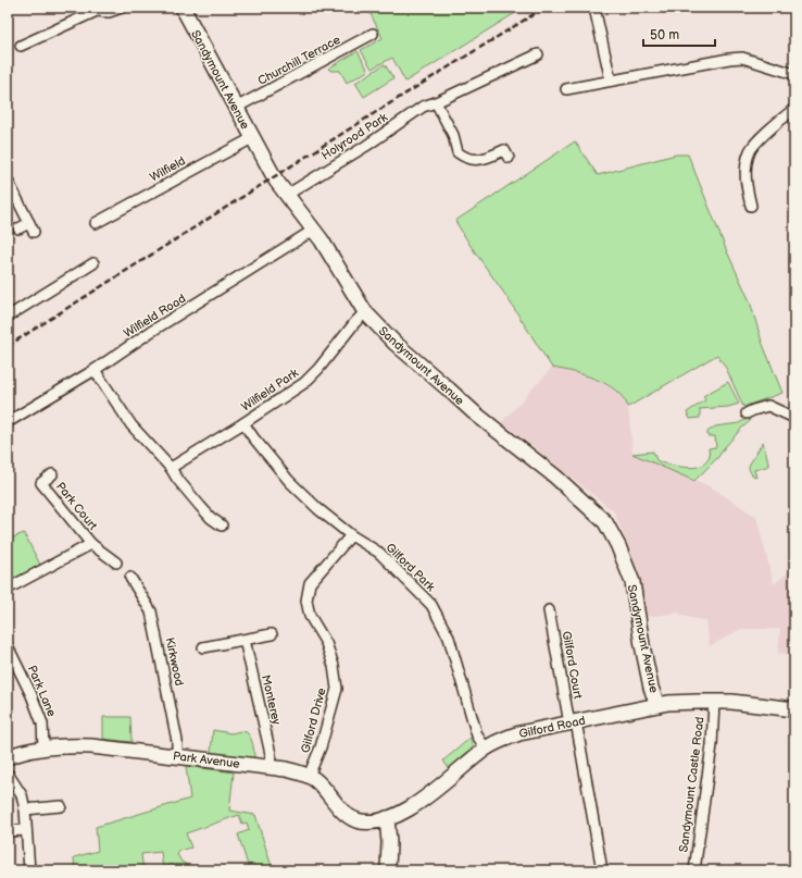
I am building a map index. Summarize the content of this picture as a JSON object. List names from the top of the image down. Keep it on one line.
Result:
{"streets":{"street":["Churchill Terrace","Sandymount Avenue","Holyrood Park","Wilfield","Wilfield Road","Wilfield Park","Park Court","Gilford Park","Kirkwood","Gilford Court","Park Lane","Monterey","Gilford Drive","Gilford Road","Park Avenue","Sandymount Castle Road"]},"crossings":[["Churchill Terrace","Sandymount Avenue"],["Sandymount Avenue","Holyrood Park"],["Sandymount Avenue","Wilfield"],["Sandymount Avenue","Wilfield Road"],["Sandymount Avenue","Wilfield Park"],["Sandymount Avenue","Gilford Road"],["Wilfield Park","Gilford Park"],["Gilford Park","Gilford Drive"],["Gilford Park","Gilford Road"],["Kirkwood","Park Avenue"],["Gilford Court","Gilford Road"],["Park Lane","Park Avenue"],["Monterey","Park Avenue"],["Gilford Drive","Park Avenue"],["Gilford Road","Park Avenue"],["Gilford Road","Sandymount Castle Road"]],"scale_bar":"50 m"}
